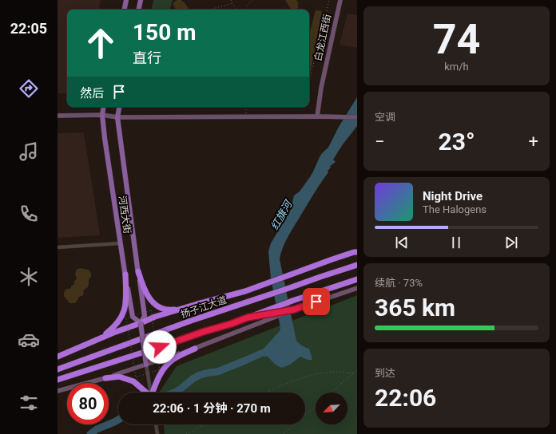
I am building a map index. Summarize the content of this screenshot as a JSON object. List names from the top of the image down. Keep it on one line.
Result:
{"streets":{"highway":["扬子江大道"],"main road":["河西大街"],"street":["白龙江西街"]},"water":["红旗河"],"north":"bottom left","page":{"tabs":"22:05","tile":[["74","km/h"],"空调",["续航 · 73%","365 km"],["到达","22:06"]],"turn":["150 m","直行"],"then":"然后","heat":["−","23°","+"],"song":["Night Drive","The Halogens"],"limit":"80","trip":"22:06 · 1 分钟 · 270 m"}}
